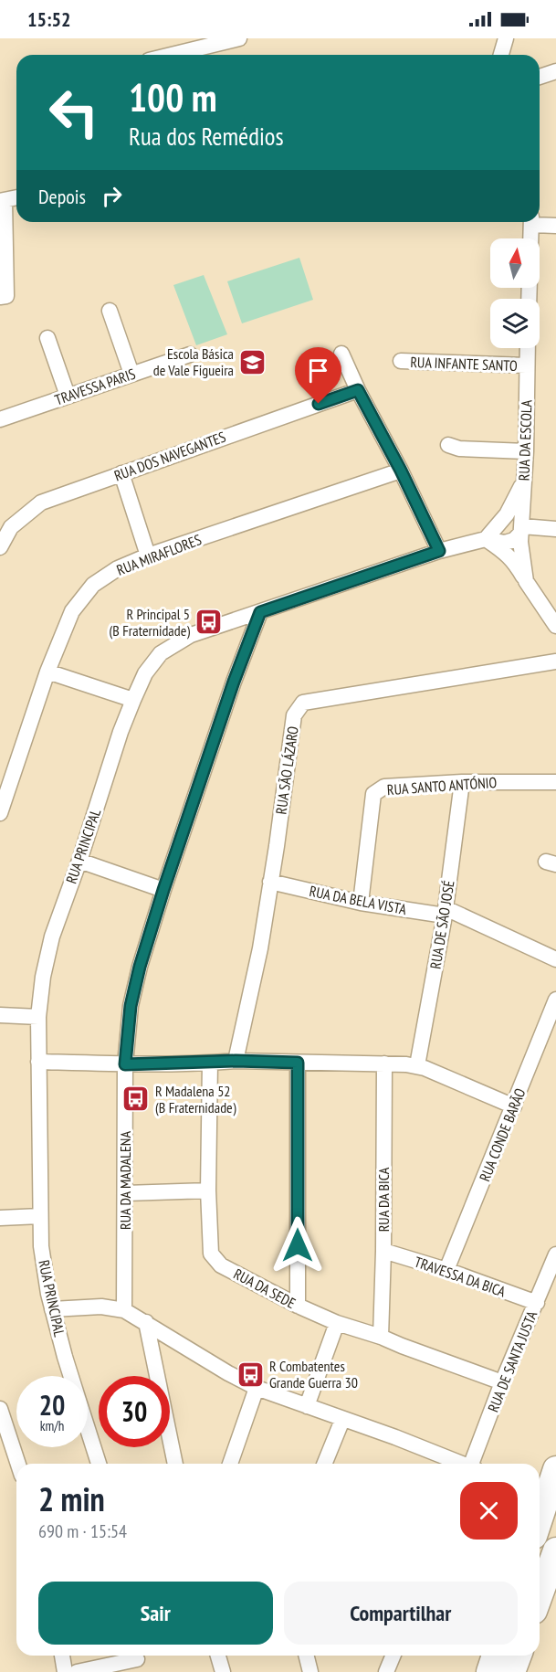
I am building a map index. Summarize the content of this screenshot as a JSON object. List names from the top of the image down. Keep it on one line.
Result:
{"streets":{"street":["RUA INFANTE SANTO","TRAVESSA PARIS","RUA DA ESCOLA","RUA DOS NAVEGANTES","RUA MIRAFLORES","RUA SÃO LÁZARO","RUA SANTO ANTÓNIO","RUA PRINCIPAL","RUA DA BELA VISTA","RUA DE SÃO JOSÉ","RUA CONDE BARÃO","RUA DA MADALENA","RUA DA BICA","TRAVESSA DA BICA","RUA DA SEDE","RUA DE SANTA JUSTA"]},"crossings":[["RUA INFANTE SANTO","RUA DA ESCOLA"],["RUA SÃO LÁZARO","RUA DA BELA VISTA"],["RUA SANTO ANTÓNIO","RUA DA BELA VISTA"],["RUA SANTO ANTÓNIO","RUA DE SÃO JOSÉ"],["RUA PRINCIPAL","RUA DA MADALENA"],["RUA DA BELA VISTA","RUA DE SÃO JOSÉ"],["RUA CONDE BARÃO","TRAVESSA DA BICA"],["RUA DA BICA","TRAVESSA DA BICA"],["RUA DA BICA","RUA DA SEDE"],["TRAVESSA DA BICA","RUA DE SANTA JUSTA"],["RUA DA SEDE","RUA DE SANTA JUSTA"]],"places":{"school or university":["Escola Básica de Vale Figueira"],"bus stop":["R Principal 5 (B Fraternidade)","R Madalena 52 (B Fraternidade)","R Combatentes Grande Guerra 30"]},"north":"top","page":{"status":"15:52","turn":["100 m","Rua dos Remédios"],"then":"Depois","speed":"20 km/h","limit":"30","heading":["2 min","690 m · 15:54"],"buttons":["Sair","Compartilhar"]}}
